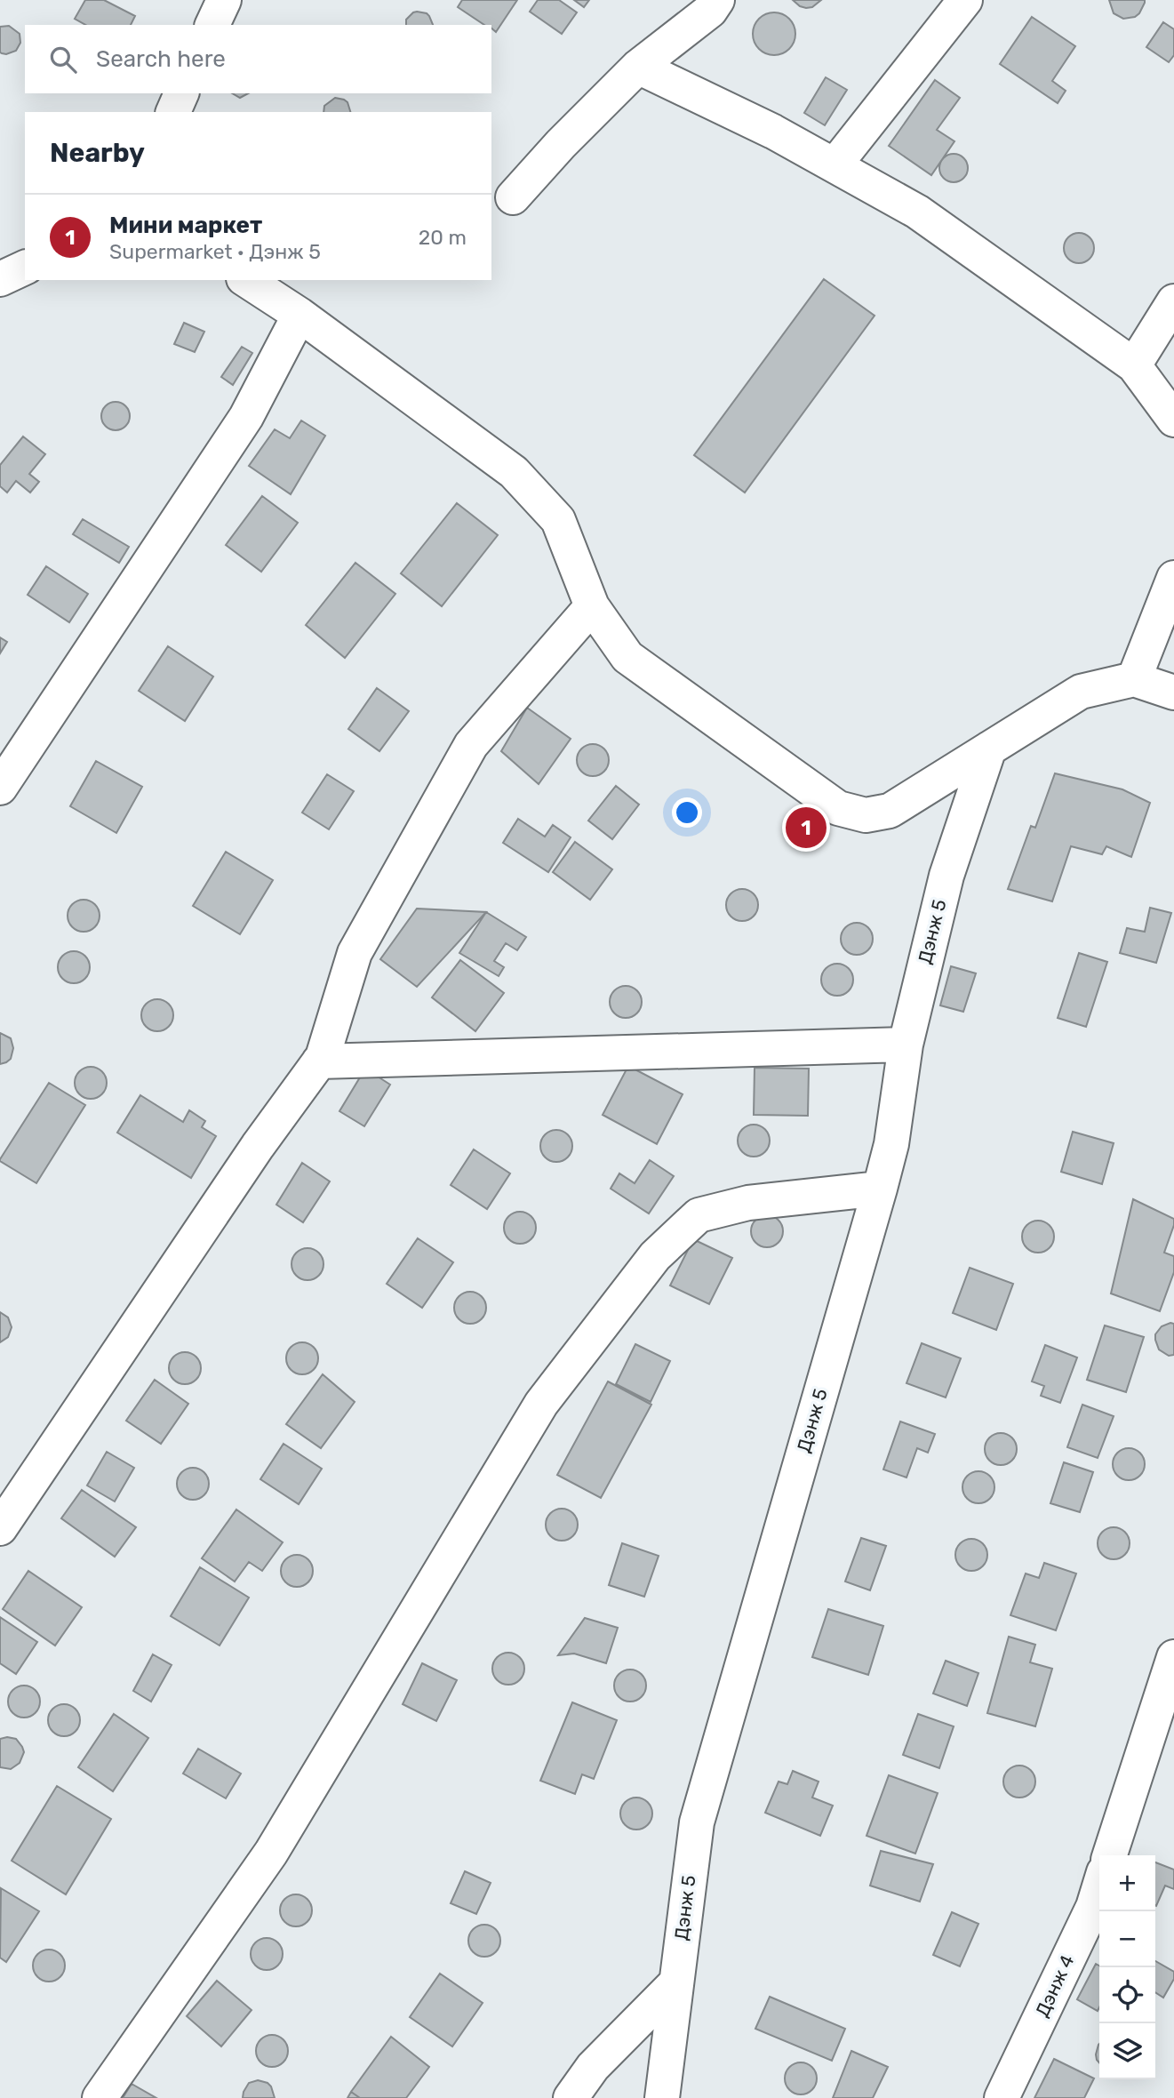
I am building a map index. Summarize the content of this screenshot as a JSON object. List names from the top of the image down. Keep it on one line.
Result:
{"streets":{"street":["Дэнж 5","Дэнж 4"]},"page":{"search":"Search here","heading":"Nearby","list":[{"mark":"1","name":"Мини маркет","note":"Supermarket · Дэнж 5","value":"20 m"}],"pins":"1","map_buttons":["+","−"]}}
